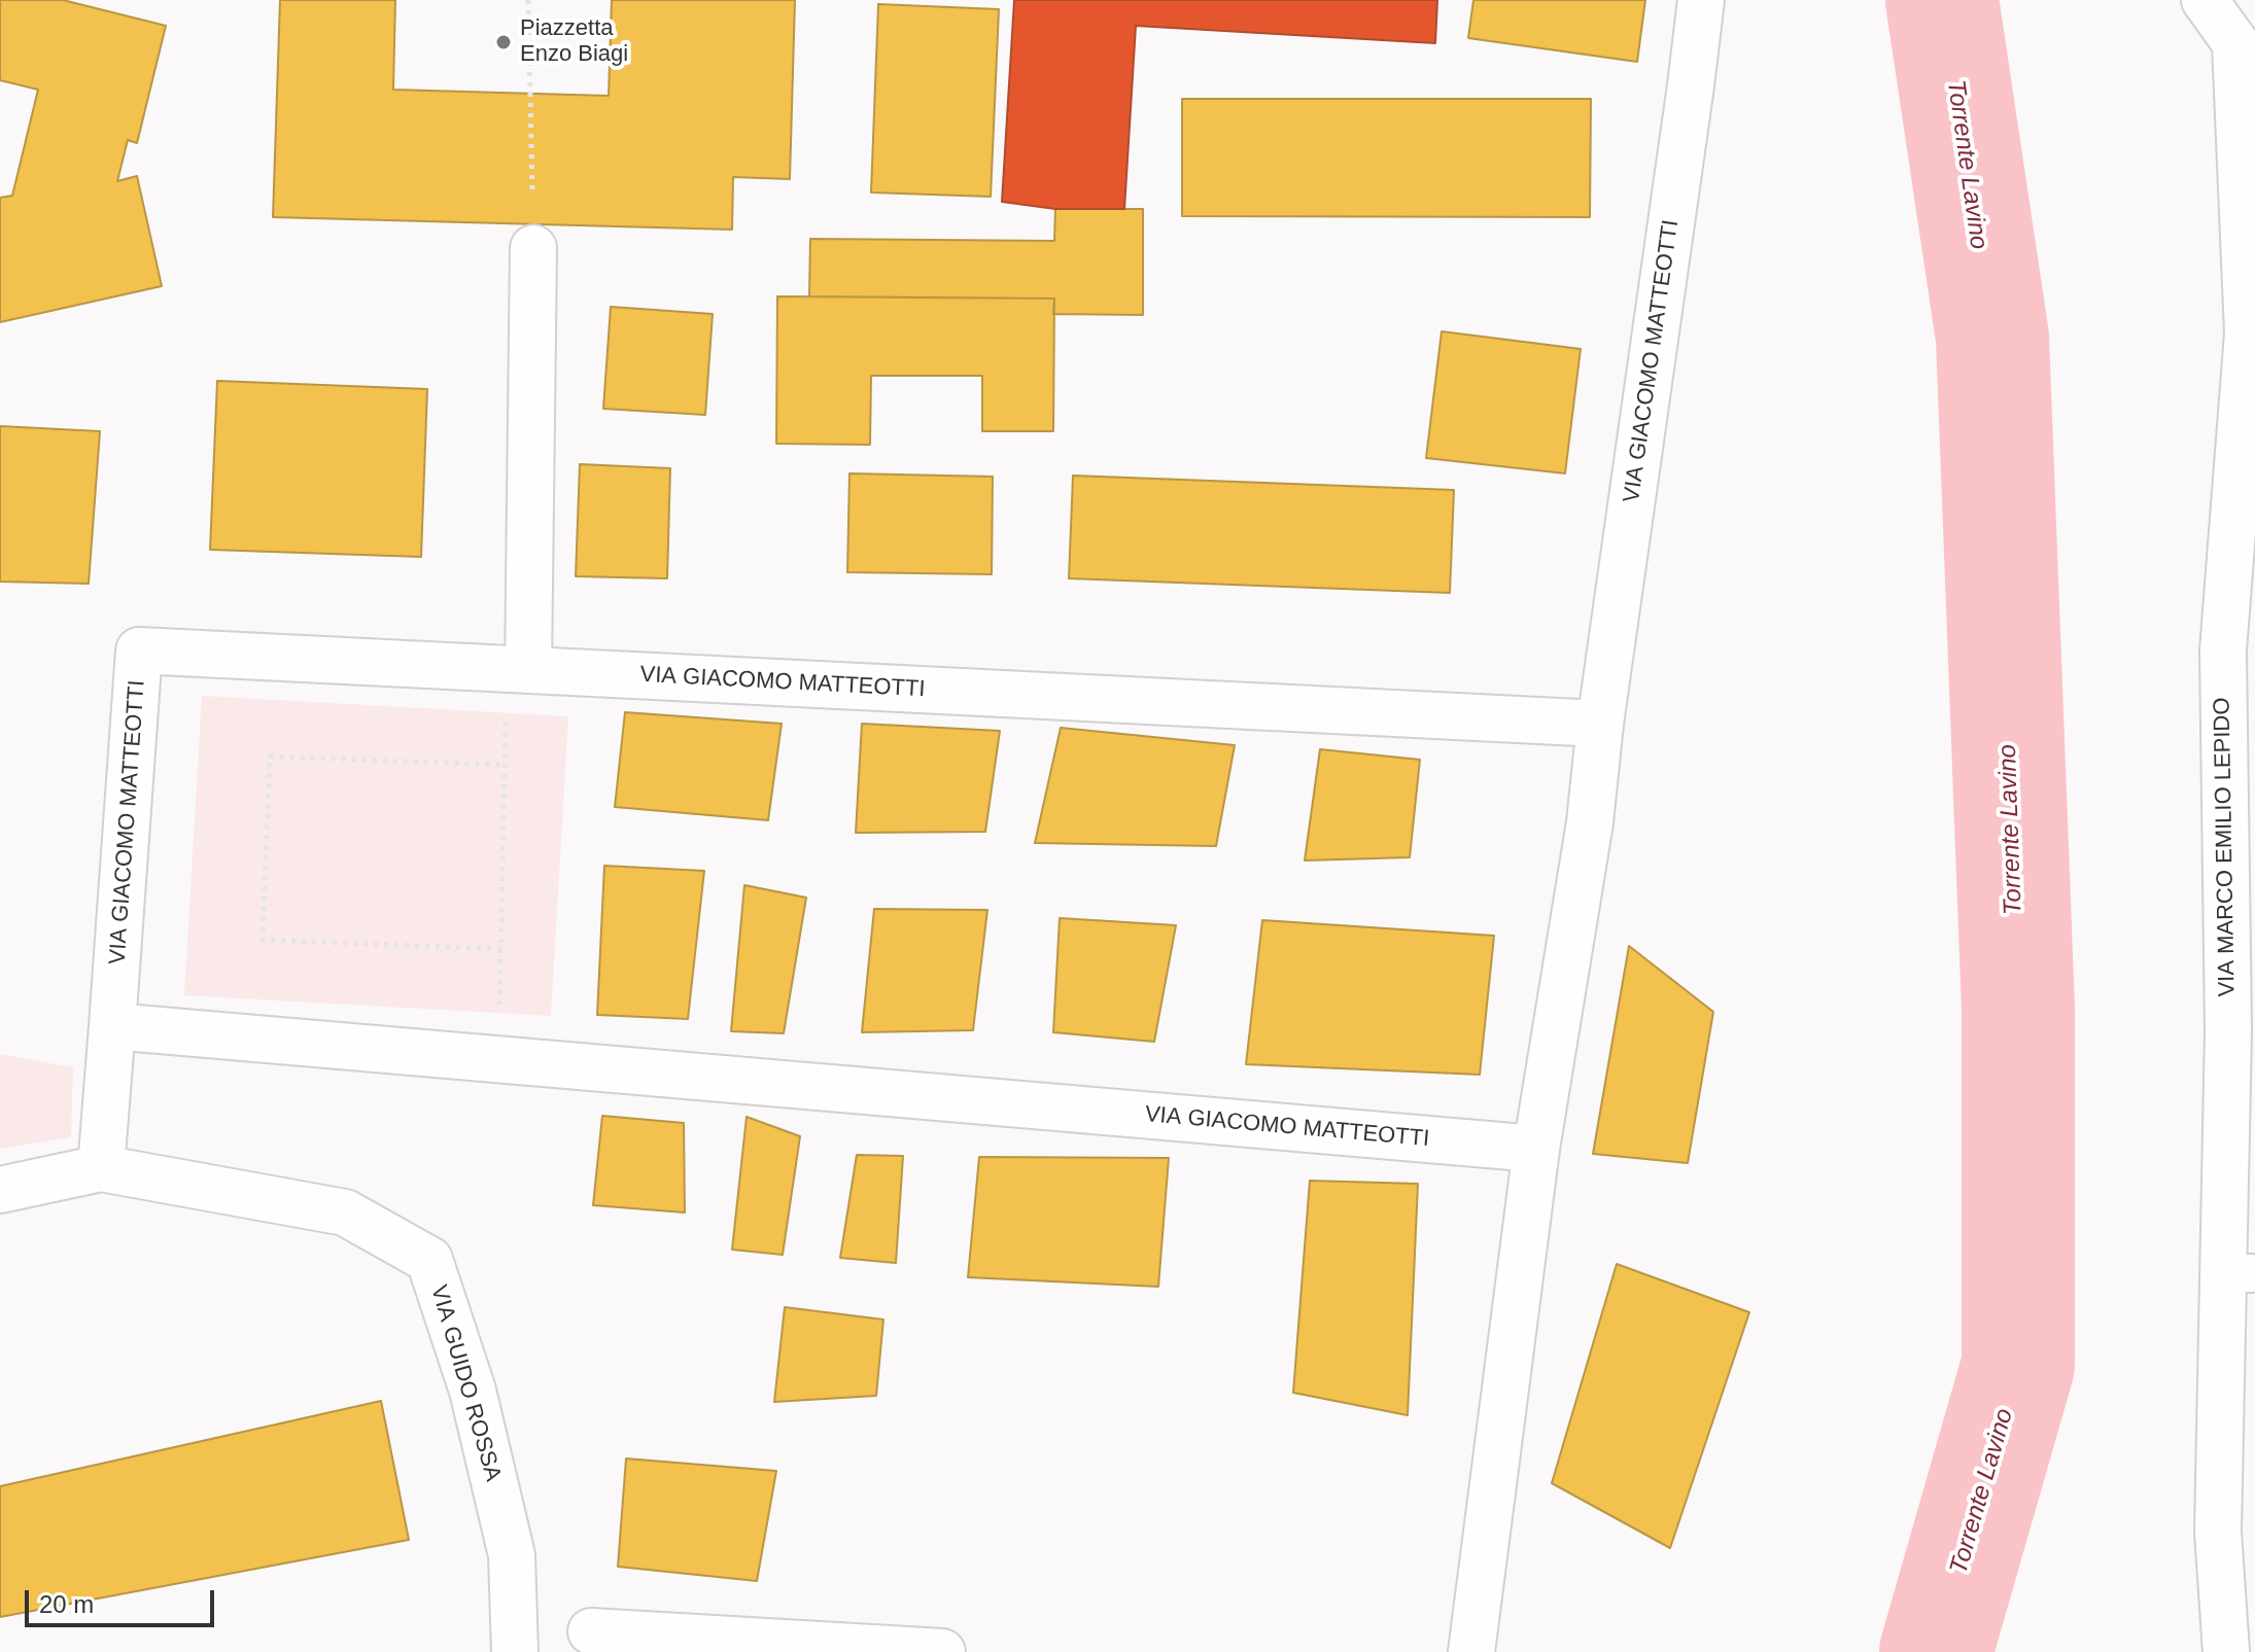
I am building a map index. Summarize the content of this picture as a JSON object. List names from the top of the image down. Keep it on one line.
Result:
{"streets":{"street":["VIA GIACOMO MATTEOTTI","VIA MARCO EMILIO LEPIDO","VIA GUIDO ROSSA"]},"water":["Torrente Lavino"],"places":["Piazzetta Enzo Biagi"],"scale_bar":"20 m"}
